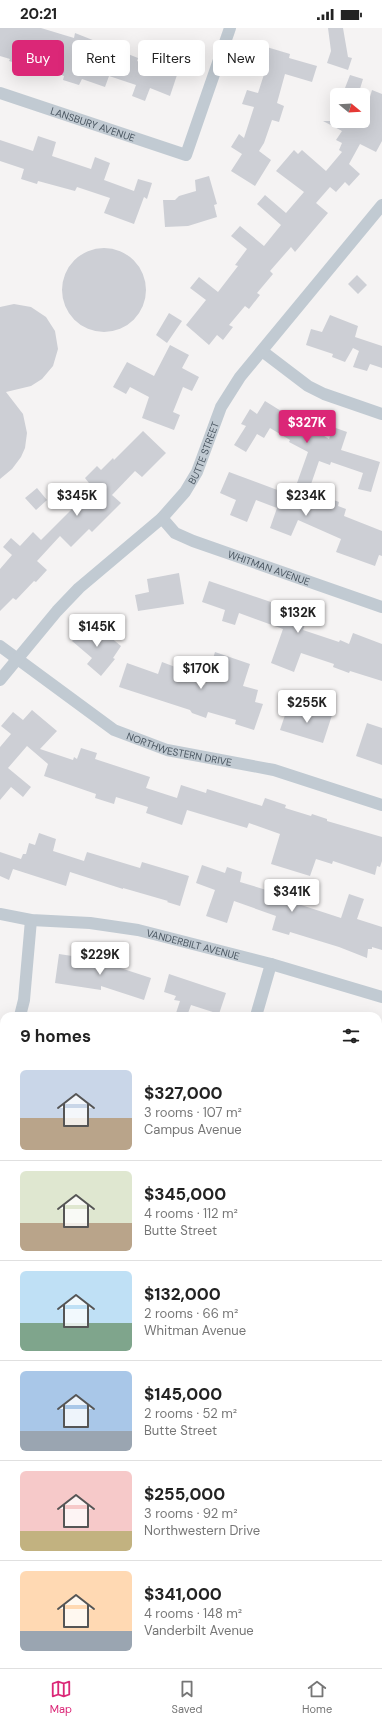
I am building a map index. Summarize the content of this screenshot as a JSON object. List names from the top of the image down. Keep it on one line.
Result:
{"streets":{"street":["LANSBURY AVENUE","BUTTE STREET","WHITMAN AVENUE","NORTHWESTERN DRIVE","VANDERBILT AVENUE"]},"crossings":[["BUTTE STREET","WHITMAN AVENUE"],["BUTTE STREET","NORTHWESTERN DRIVE"]],"north":"right","page":{"status":"20:21","chip":["Buy","Rent","Filters","New"],"price":["$327K","$345K","$234K","$132K","$145K","$170K","$255K","$341K","$229K"],"heading":"9 homes","list":[{"name":"$327,000","note":"3 rooms · 107 m² · Campus Avenue"},{"name":"$345,000","note":"4 rooms · 112 m² · Butte Street"},{"name":"$132,000","note":"2 rooms · 66 m² · Whitman Avenue"},{"name":"$145,000","note":"2 rooms · 52 m² · Butte Street"},{"name":"$255,000","note":"3 rooms · 92 m² · Northwestern Drive"},{"name":"$341,000","note":"4 rooms · 148 m² · Vanderbilt Avenue"}],"tabs":["Map","Saved","Home"]}}
